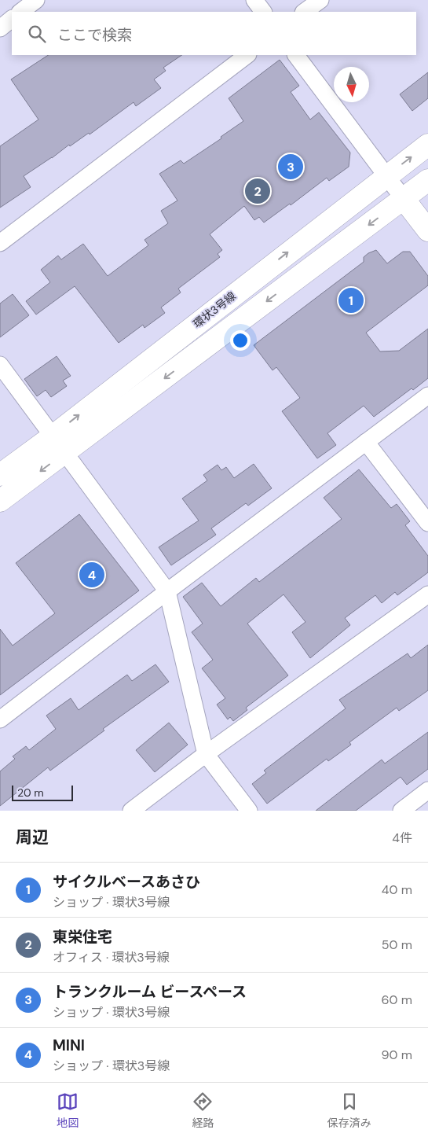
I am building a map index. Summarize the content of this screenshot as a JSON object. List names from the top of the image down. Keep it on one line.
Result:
{"streets":{"street":["環状3号線"]},"scale_bar":"20 m","north":"bottom","page":{"search":"ここで検索","pins":["3","2","1","4"],"scale":"20 m","heading":["周辺","4件"],"list":[{"mark":"1","name":"サイクルベースあさひ","note":"ショップ · 環状3号線","value":"40 m"},{"mark":"2","name":"東栄住宅","note":"オフィス · 環状3号線","value":"50 m"},{"mark":"3","name":"トランクルーム ビースペース","note":"ショップ · 環状3号線","value":"60 m"},{"mark":"4","name":"MINI","note":"ショップ · 環状3号線","value":"90 m"}],"nav":["地図","経路","保存済み"]}}
